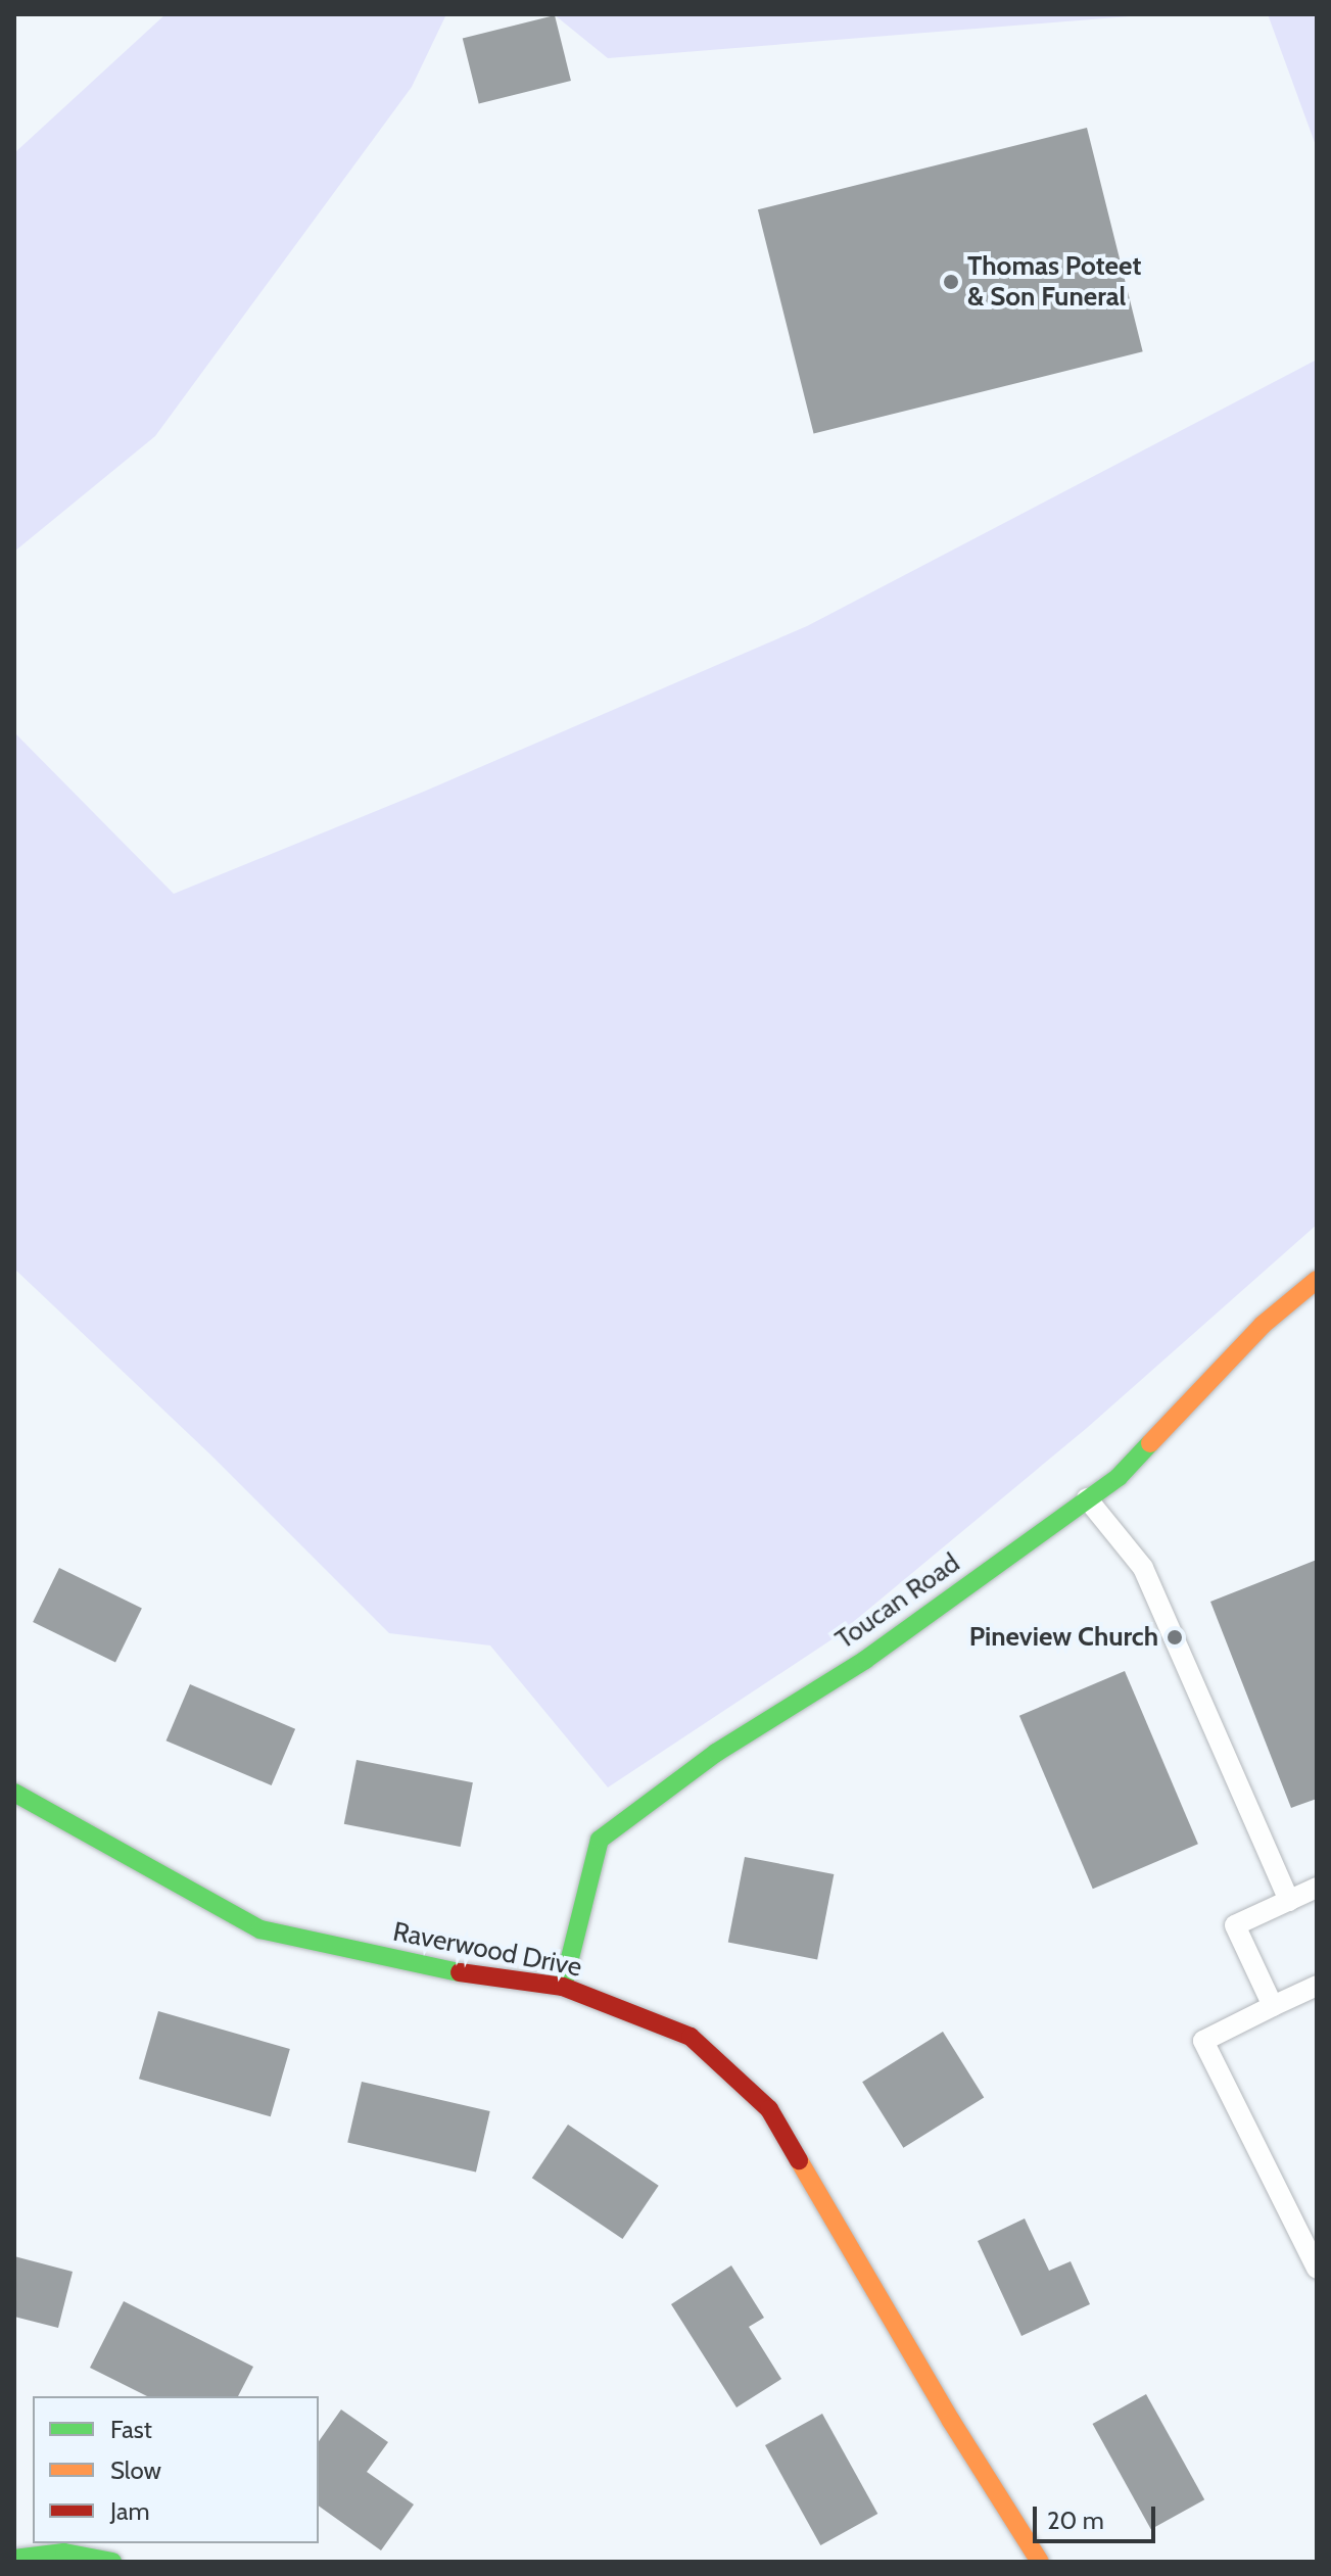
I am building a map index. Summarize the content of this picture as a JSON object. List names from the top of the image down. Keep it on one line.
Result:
{"streets":{"street":["Toucan Road","Raverwood Drive"]},"crossings":[["Toucan Road","Raverwood Drive"]],"places":["Thomas Poteet & Son Funeral","Pineview Church"],"legend":["Fast","Slow","Jam"],"scale_bar":"20 m"}
